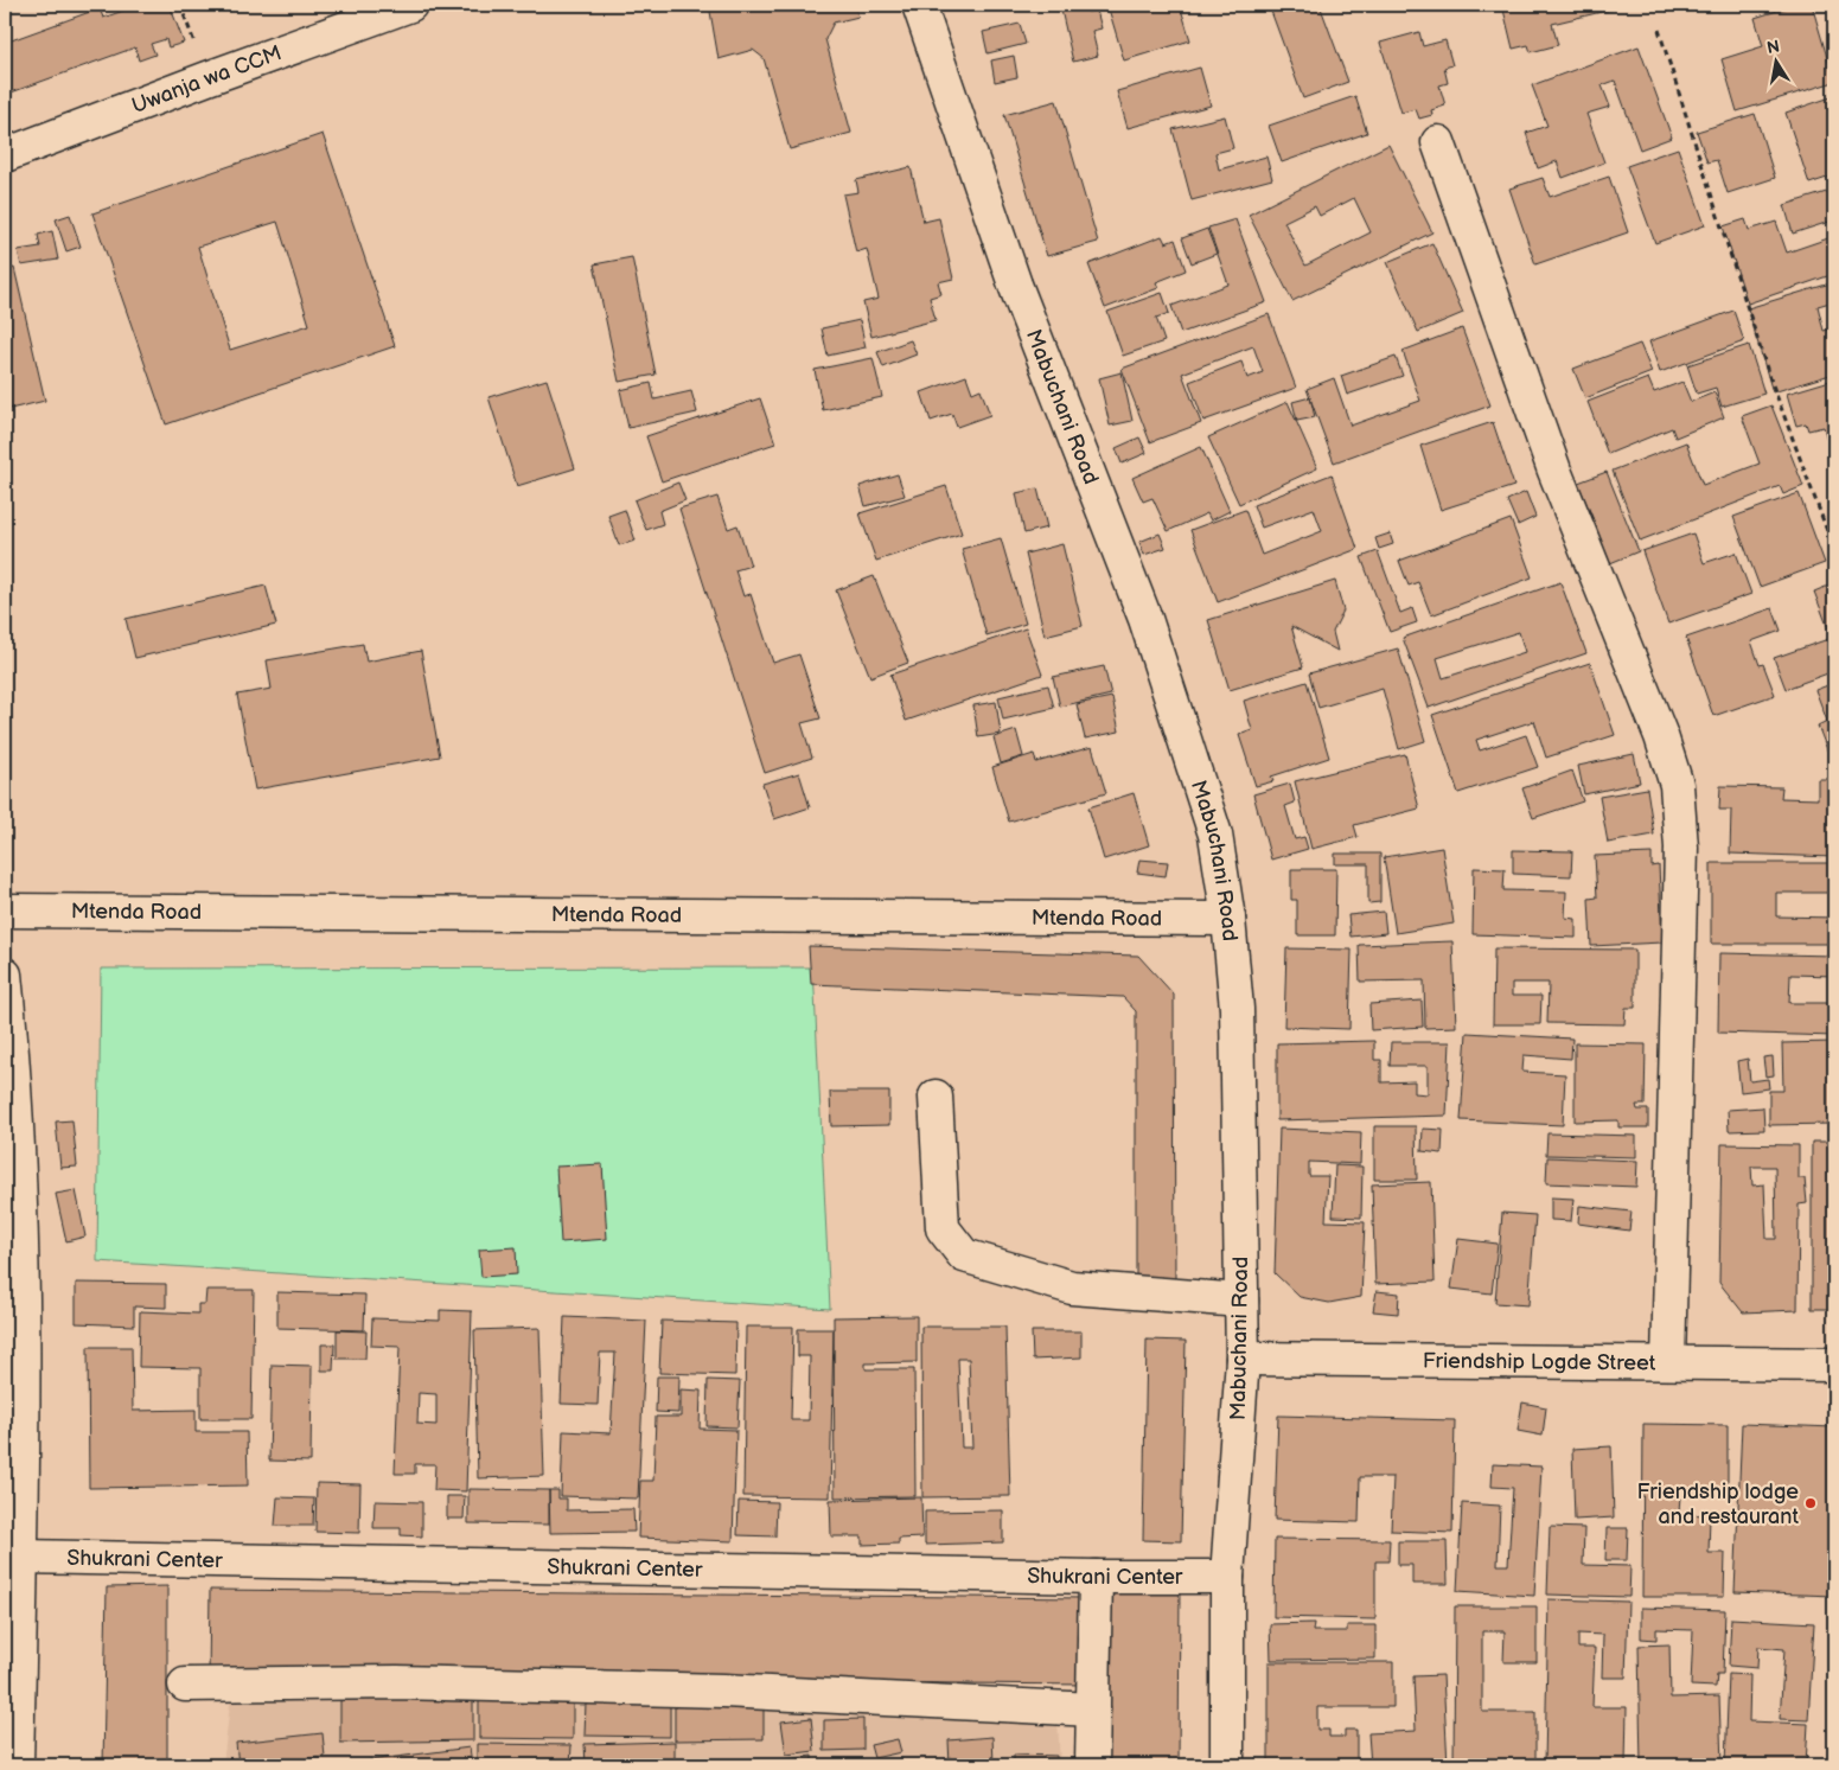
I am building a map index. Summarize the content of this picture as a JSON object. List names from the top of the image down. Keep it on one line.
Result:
{"streets":{"street":["Uwanja wa CCM","Mabuchani Road","Mtenda Road","Friendship Logde Street","Shukrani Center"]},"crossings":[["Mabuchani Road","Mtenda Road"],["Mabuchani Road","Friendship Logde Street"],["Mabuchani Road","Shukrani Center"]],"places":["Friendship lodge and restaurant"],"north":"top"}
